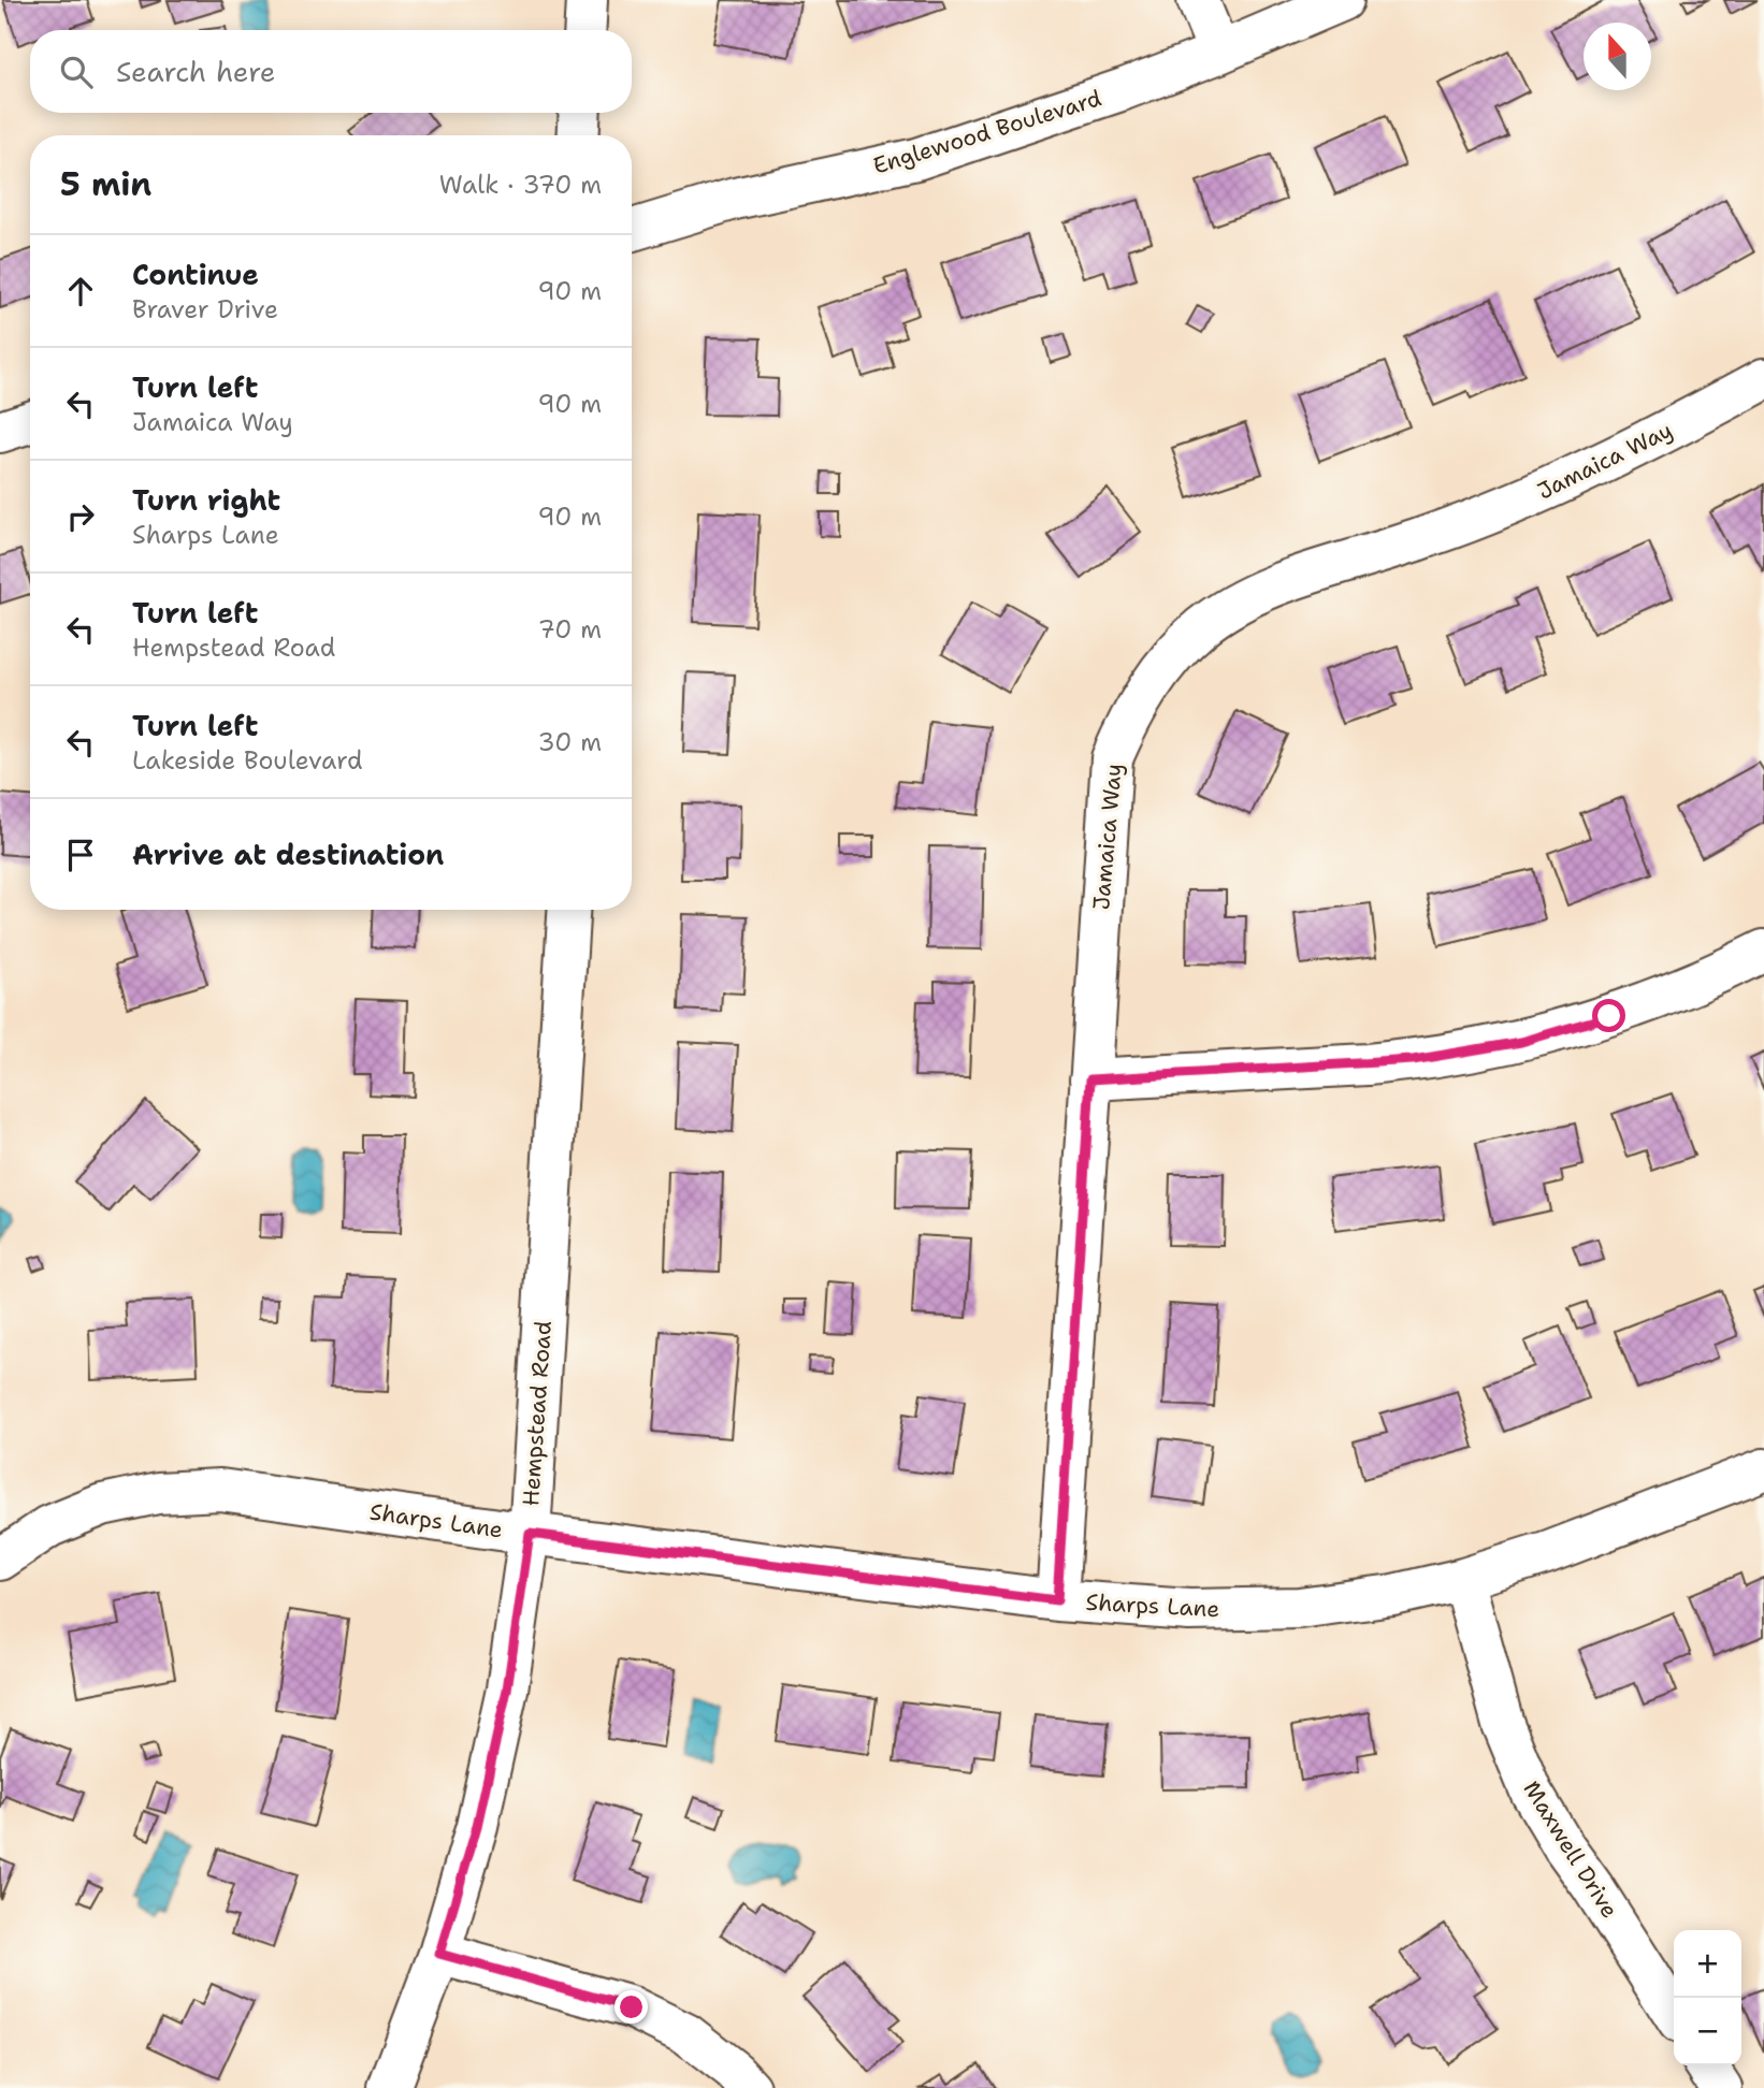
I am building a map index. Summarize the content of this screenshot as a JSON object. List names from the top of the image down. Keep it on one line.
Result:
{"streets":{"street":["Englewood Boulevard","Jamaica Way","Hempstead Road","Sharps Lane","Maxwell Drive"]},"crossings":[["Jamaica Way","Sharps Lane"],["Hempstead Road","Sharps Lane"],["Sharps Lane","Maxwell Drive"]],"north":"top","page":{"search":"Search here","heading":["5 min","Walk · 370 m"],"list":[["Continue","Braver Drive","90 m"],["Turn left","Jamaica Way","90 m"],["Turn right","Sharps Lane","90 m"],["Turn left","Hempstead Road","70 m"],["Turn left","Lakeside Boulevard","30 m"],"Arrive at destination"],"map_buttons":["+","−"]}}
